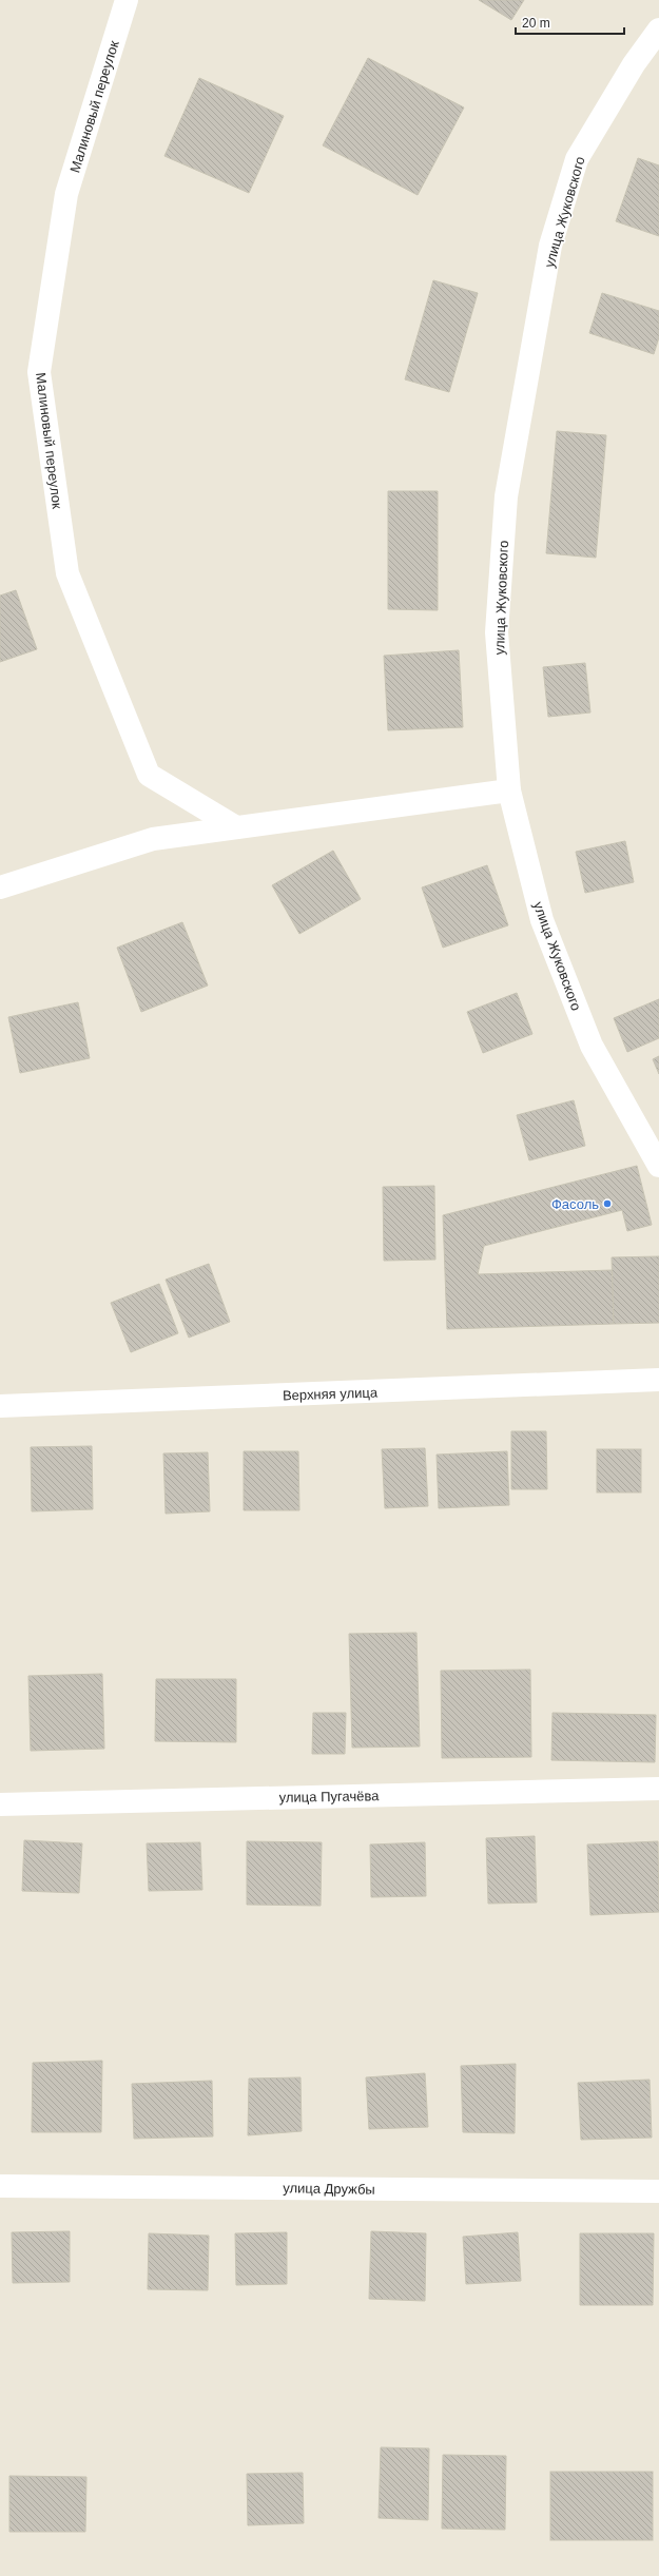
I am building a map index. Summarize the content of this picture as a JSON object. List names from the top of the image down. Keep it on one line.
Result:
{"streets":{"street":["Малиновый переулок","улица Жуковского","Верхняя улица","улица Пугачёва","улица Дружбы"]},"places":["Фасоль"],"scale_bar":"20 m"}
